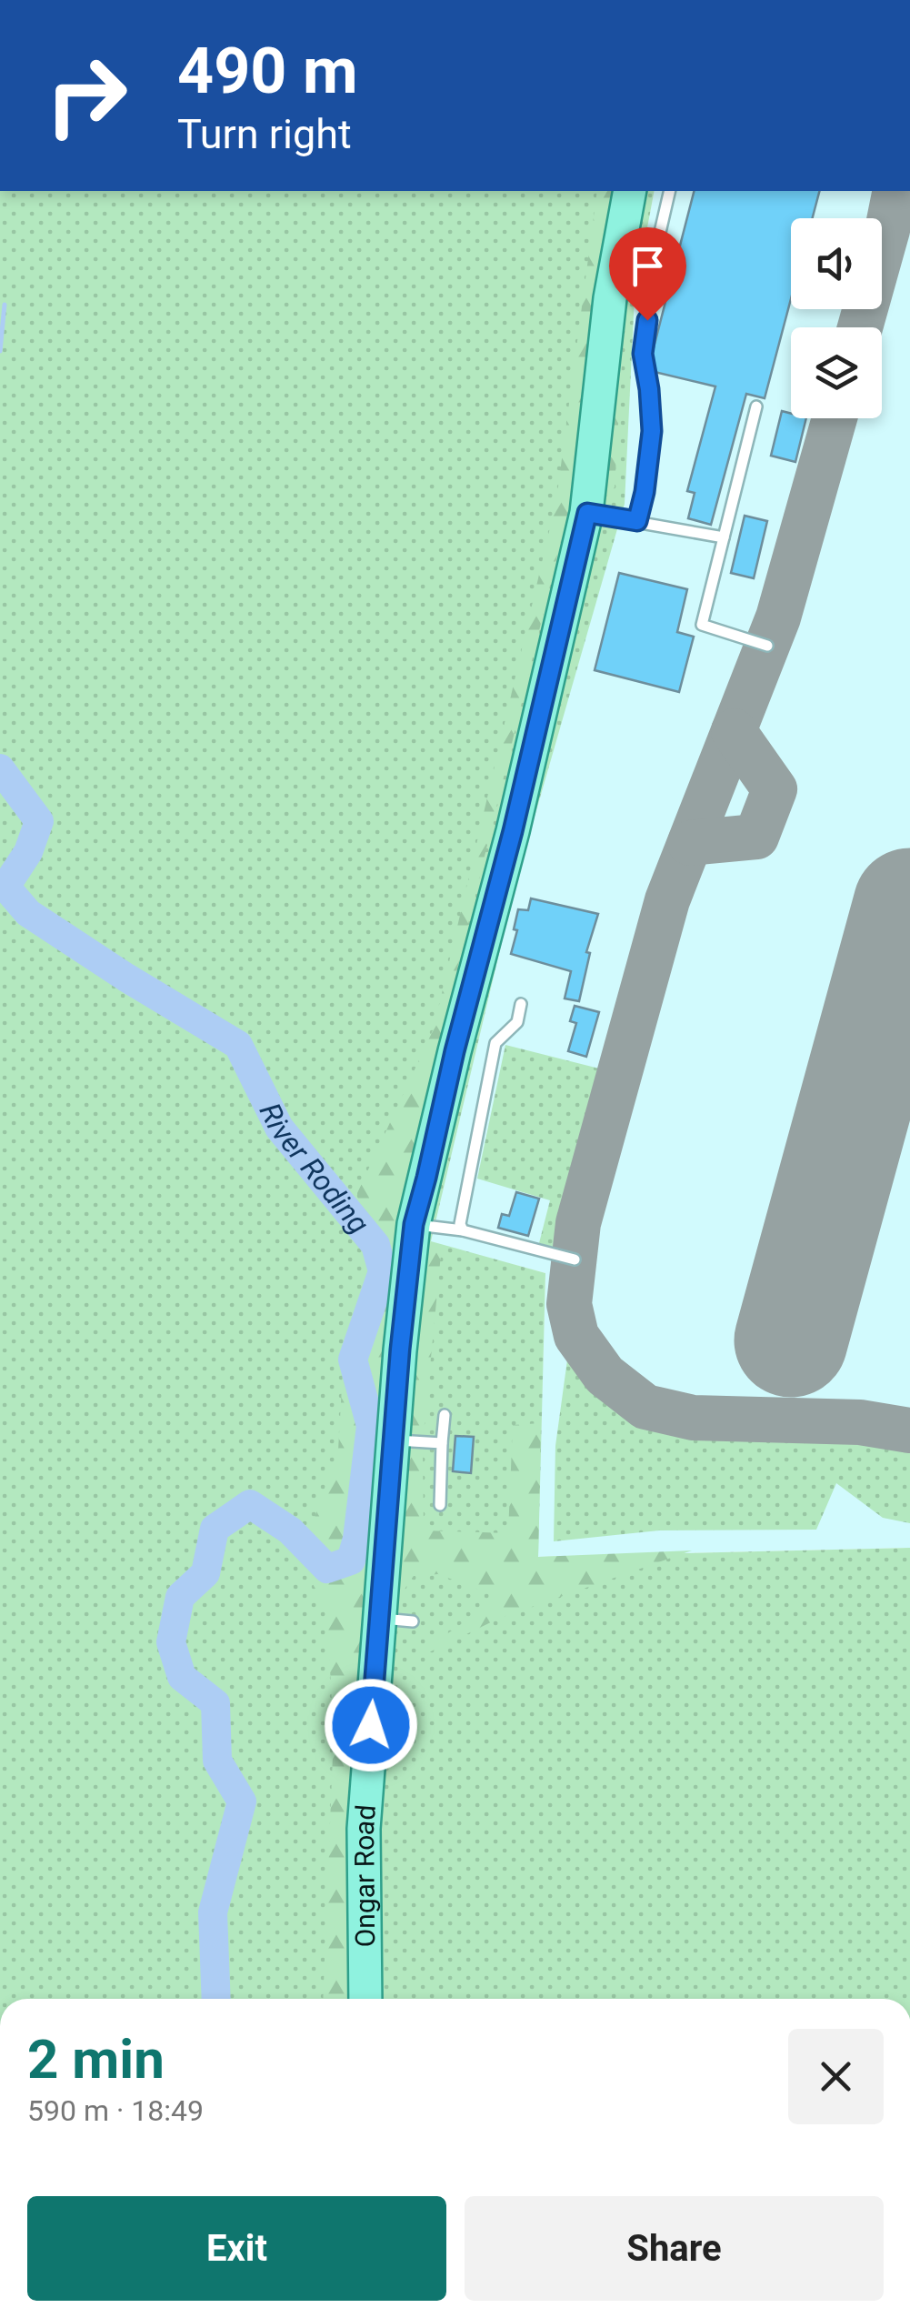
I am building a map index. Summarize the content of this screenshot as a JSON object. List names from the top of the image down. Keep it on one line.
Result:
{"streets":{"main road":["Ongar Road"]},"water":["River Roding"],"page":{"turn":["490 m","Turn right"],"heading":["2 min","590 m · 18:49"],"buttons":["Exit","Share"]}}
